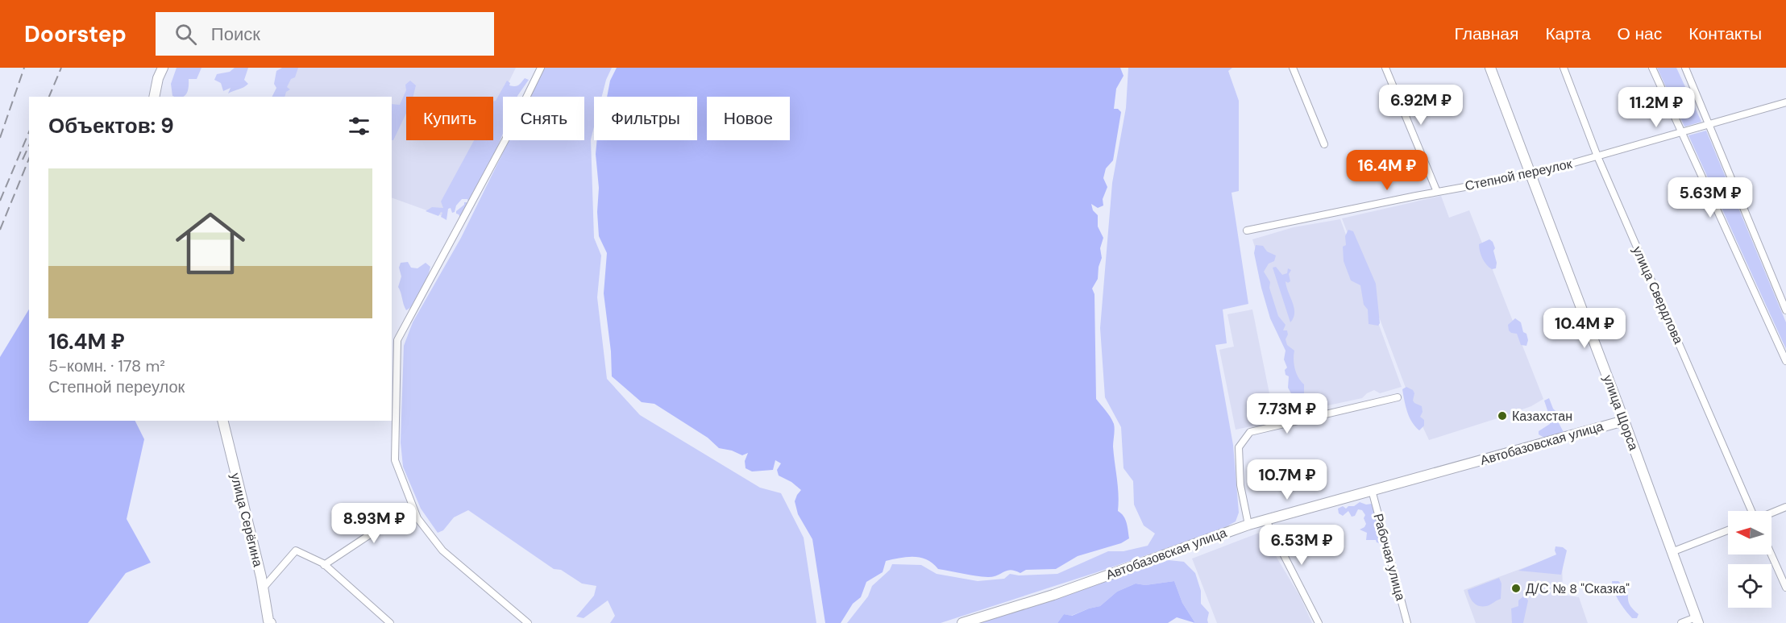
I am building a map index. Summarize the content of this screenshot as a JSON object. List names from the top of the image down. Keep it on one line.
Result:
{"streets":{"street":["Степной переулок","улица Свердлова","улица Щорса","Автобазовская улица","улица Серёгина","Рабочая улица"]},"crossings":[["Степной переулок","улица Свердлова"],["Степной переулок","улица Щорса"],["улица Щорса","Автобазовская улица"],["Автобазовская улица","Рабочая улица"]],"places":["Казахстан","Д/С № 8 \"Сказка\""],"north":"left","page":{"header":"Doorstep","search":"Поиск","nav":["Главная","Карта","О нас","Контакты"],"price":["6.92M ₽","11.2M ₽","16.4M ₽","5.63M ₽","10.4M ₽","7.73M ₽","10.7M ₽","8.93M ₽","6.53M ₽"],"chip":["Купить","Снять","Фильтры","Новое"],"heading":"Объектов: 9","list":[{"name":"16.4M ₽","note":"5-комн. · 178 m² · Степной переулок"}]}}
